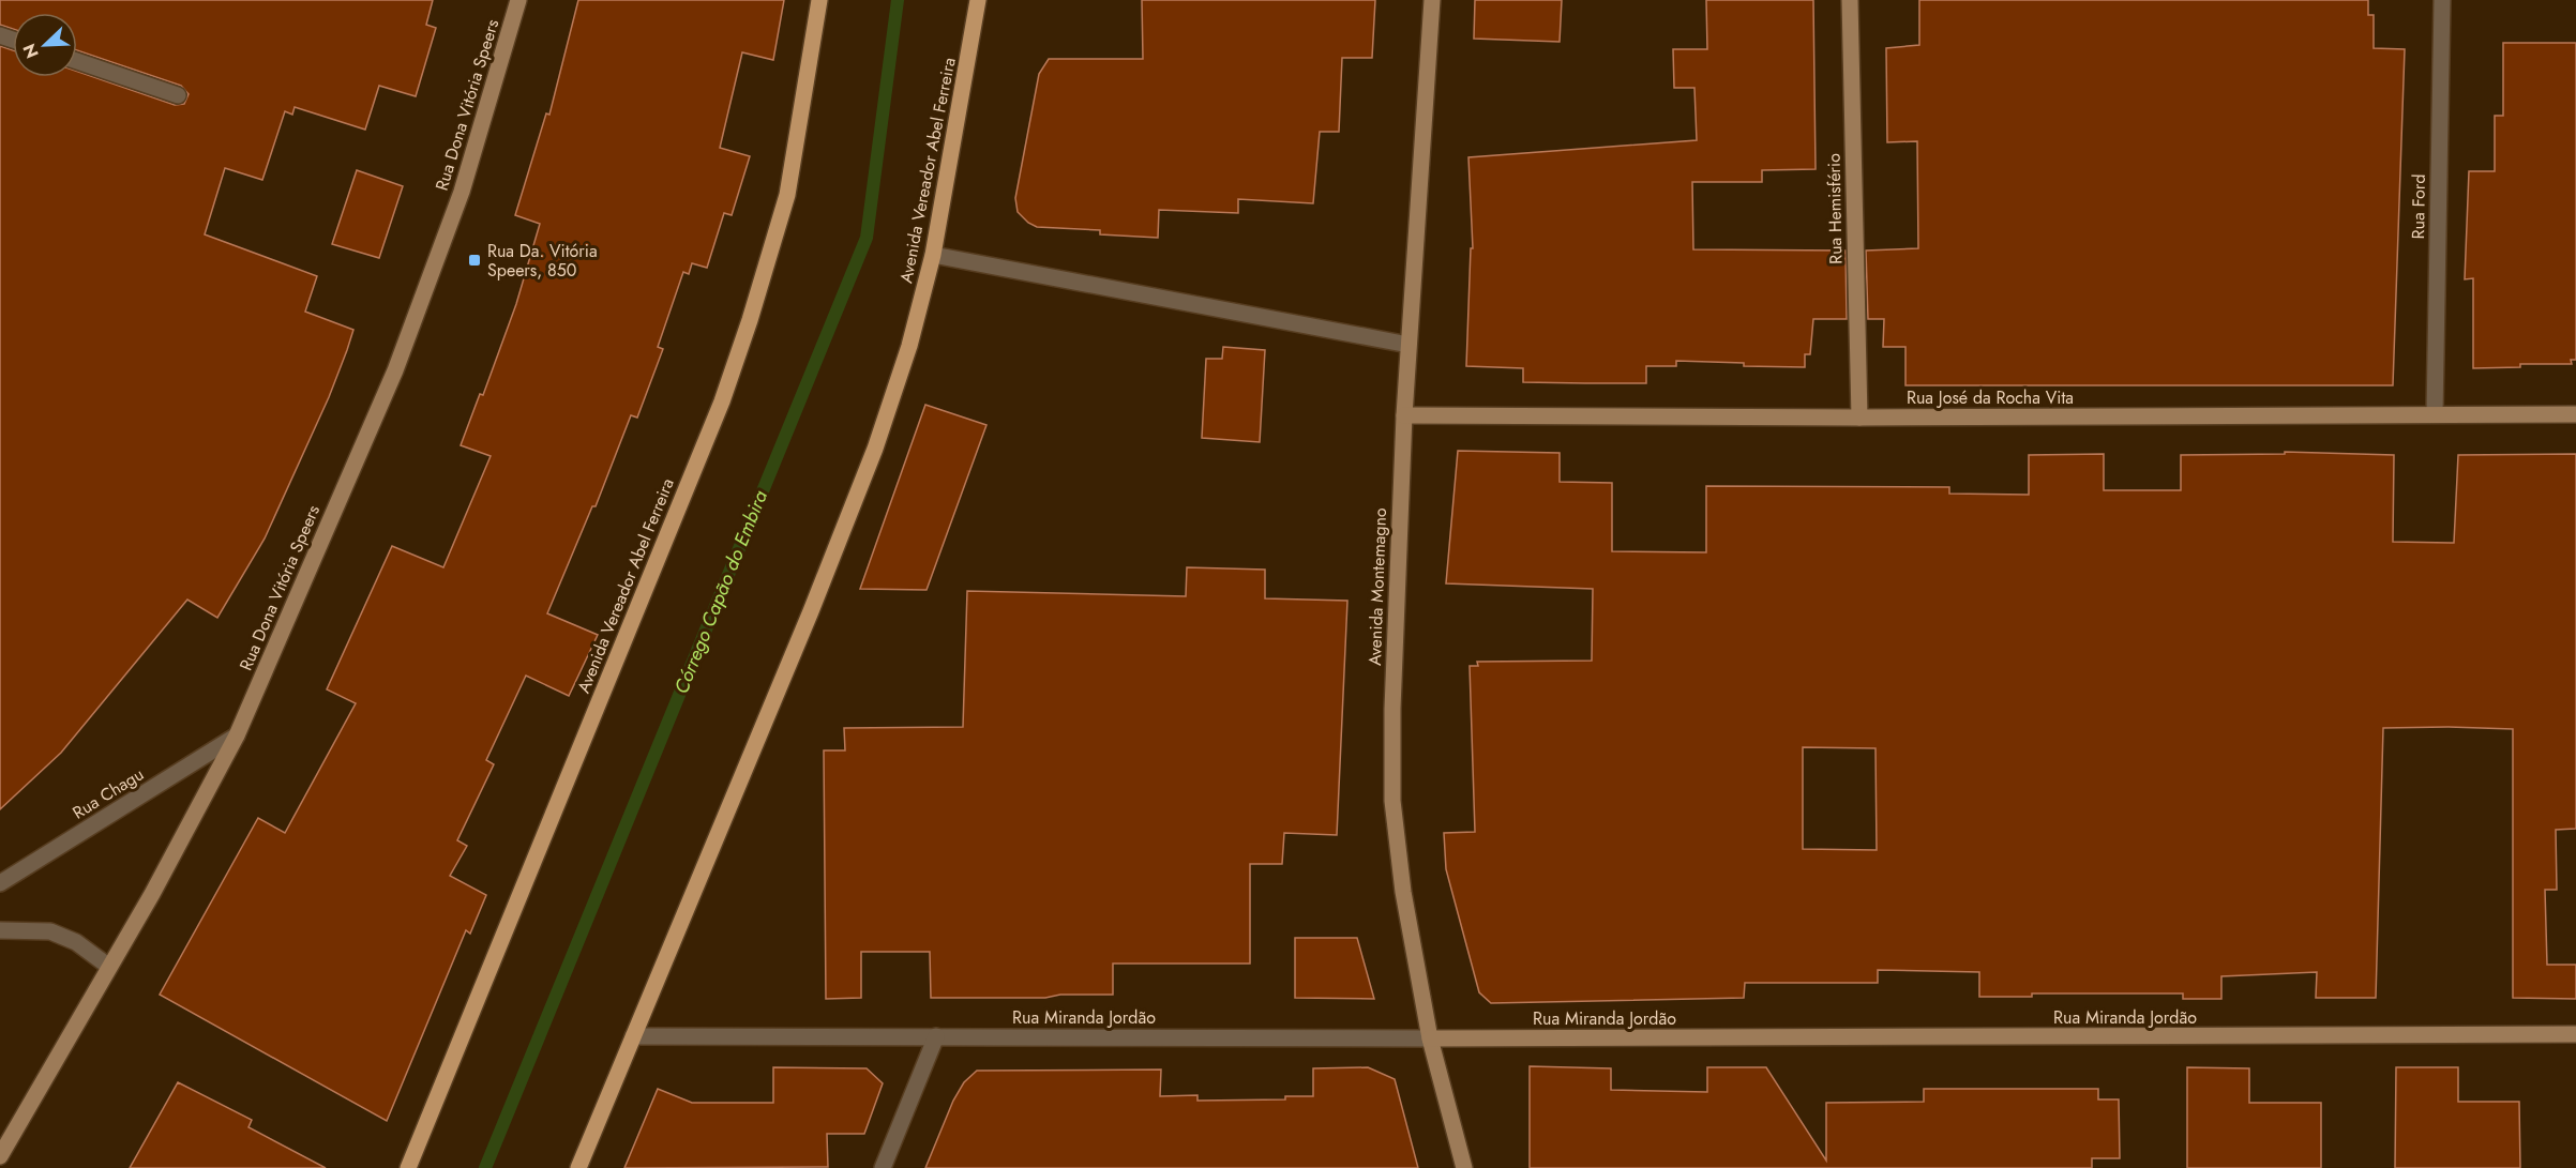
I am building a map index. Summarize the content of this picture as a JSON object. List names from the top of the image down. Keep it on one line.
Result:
{"streets":{"main road":["Avenida Vereador Abel Ferreira"],"street":["Rua Dona Vitória Speers","Rua Ford","Rua Hemisfério","Rua José da Rocha Vita","Avenida Montemagno","Rua Chagu","Rua Miranda Jordão"]},"crossings":[["Rua Dona Vitória Speers","Rua Chagu"],["Avenida Vereador Abel Ferreira","Rua Miranda Jordão"],["Rua Ford","Rua José da Rocha Vita"],["Rua Hemisfério","Rua José da Rocha Vita"],["Rua José da Rocha Vita","Avenida Montemagno"],["Avenida Montemagno","Rua Miranda Jordão"]],"water":["Córrego Capão do Embira"],"places":{"transit":["Rua Da. Vitória Speers, 850"]},"north":"bottom left"}
